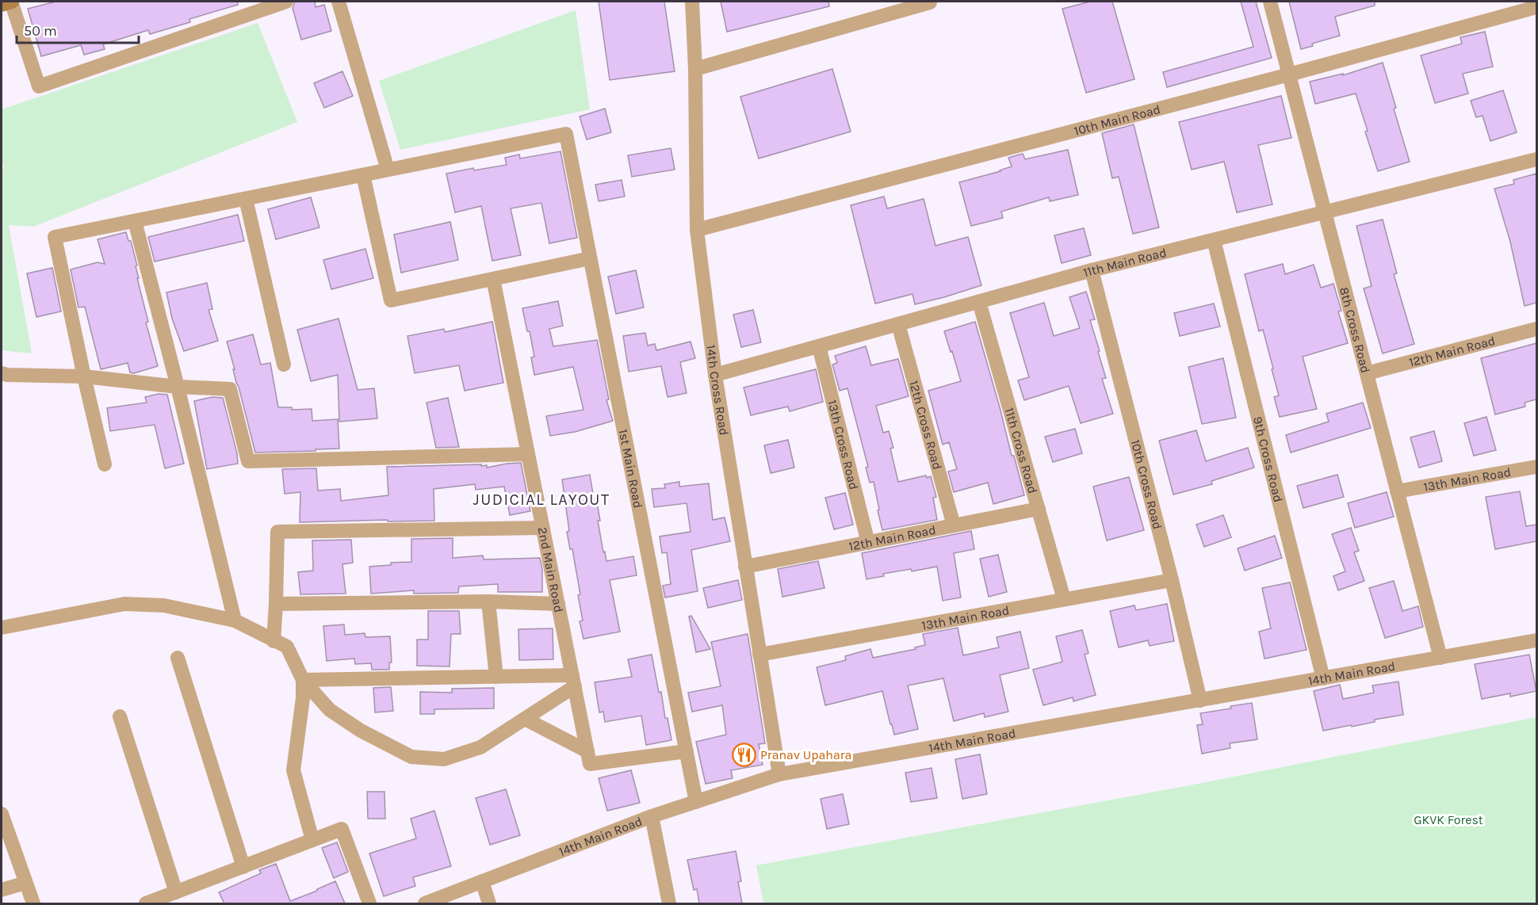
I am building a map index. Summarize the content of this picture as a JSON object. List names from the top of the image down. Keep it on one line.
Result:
{"streets":{"street":["10th Main Road","11th Main Road","8th Cross Road","12th Main Road","14th Cross Road","12th Cross Road","13th Cross Road","11th Cross Road","9th Cross Road","1st Main Road","13th Main Road","10th Cross Road","2nd Main Road","14th Main Road"]},"crossings":[["10th Main Road","8th Cross Road"],["10th Main Road","14th Cross Road"],["11th Main Road","8th Cross Road"],["11th Main Road","14th Cross Road"],["11th Main Road","12th Cross Road"],["11th Main Road","13th Cross Road"],["11th Main Road","11th Cross Road"],["11th Main Road","9th Cross Road"],["11th Main Road","10th Cross Road"],["8th Cross Road","12th Main Road"],["8th Cross Road","13th Main Road"],["8th Cross Road","14th Main Road"],["12th Main Road","14th Cross Road"],["12th Main Road","12th Cross Road"],["12th Main Road","13th Cross Road"],["12th Main Road","11th Cross Road"],["14th Cross Road","13th Main Road"],["14th Cross Road","14th Main Road"],["11th Cross Road","13th Main Road"],["9th Cross Road","14th Main Road"],["1st Main Road","14th Main Road"],["13th Main Road","10th Cross Road"],["10th Cross Road","14th Main Road"]],"districts":["JUDICIAL LAYOUT"],"parks":["GKVK Forest"],"places":{"restaurant":["Pranav Upahara"]},"scale_bar":"50 m"}
